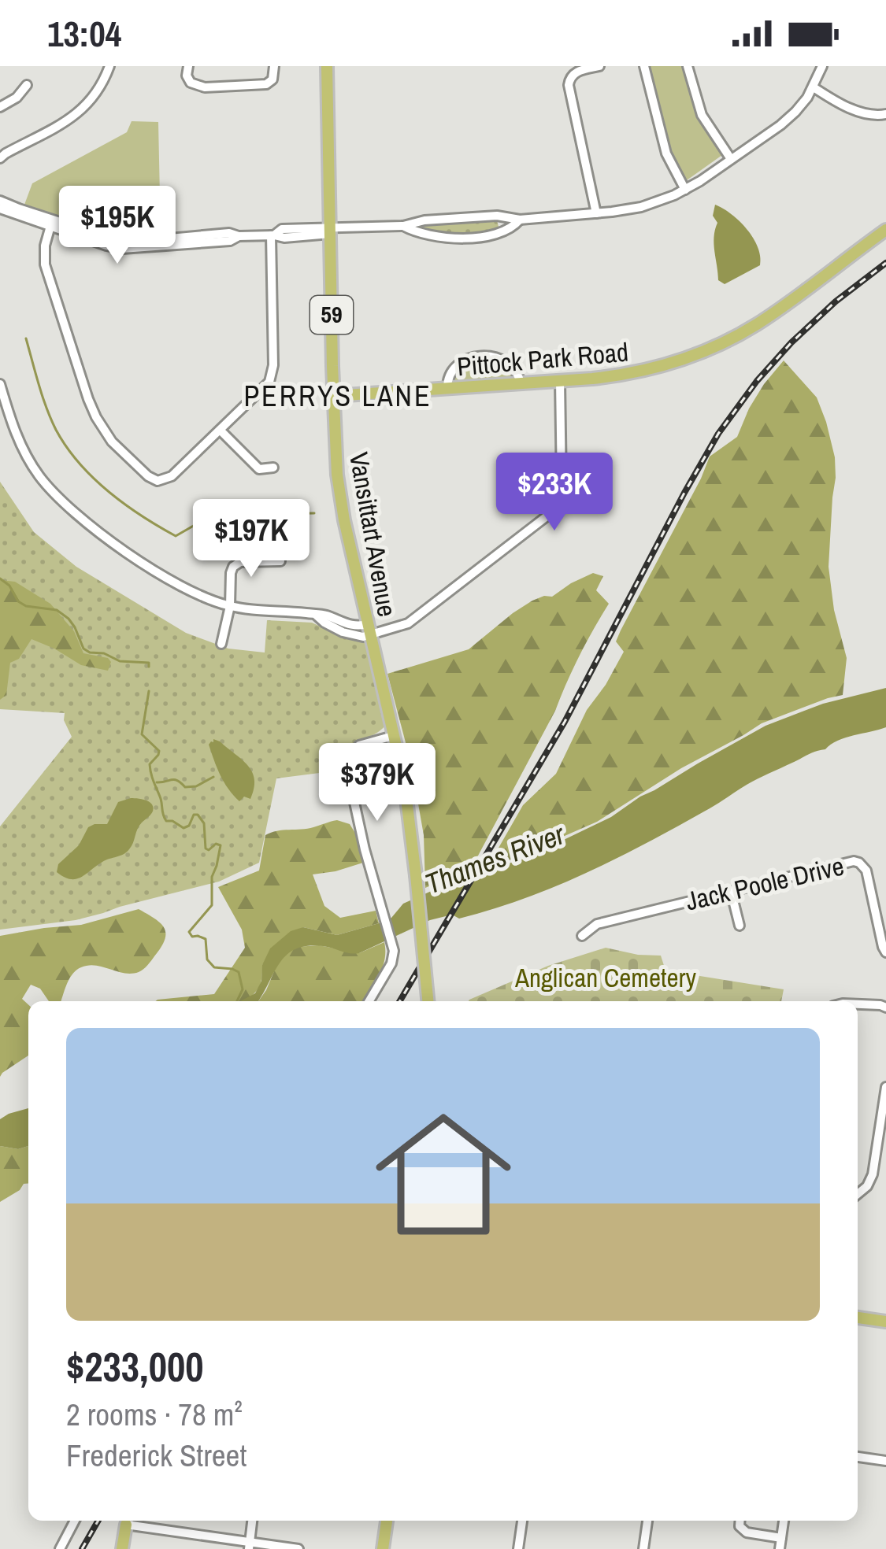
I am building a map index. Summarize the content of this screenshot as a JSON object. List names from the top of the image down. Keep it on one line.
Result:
{"streets":{"main road":["59","Pittock Park Road","Vansittart Avenue"],"street":["Jack Poole Drive"]},"crossings":[["Pittock Park Road","Vansittart Avenue"]],"districts":["PERRYS LANE"],"water":["Thames River"],"parks":["Anglican Cemetery"],"page":{"status":"13:04","price":["$195K","$233K","$197K","$379K"],"list":[{"name":"$233,000","note":"2 rooms · 78 m² · Frederick Street"}]}}
